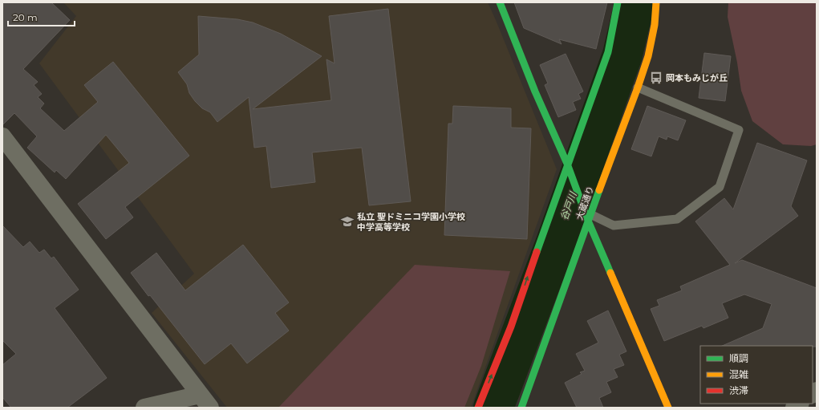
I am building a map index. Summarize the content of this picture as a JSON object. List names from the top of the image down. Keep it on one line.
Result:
{"streets":{"street":["大蔵通り"]},"water":["谷戸川"],"places":{"bus stop":["岡本もみじが丘"],"school or university":["私立 聖ドミニコ学園小学校 中学高等学校"]},"legend":["順調","混雑","渋滞"],"scale_bar":"20 m"}
